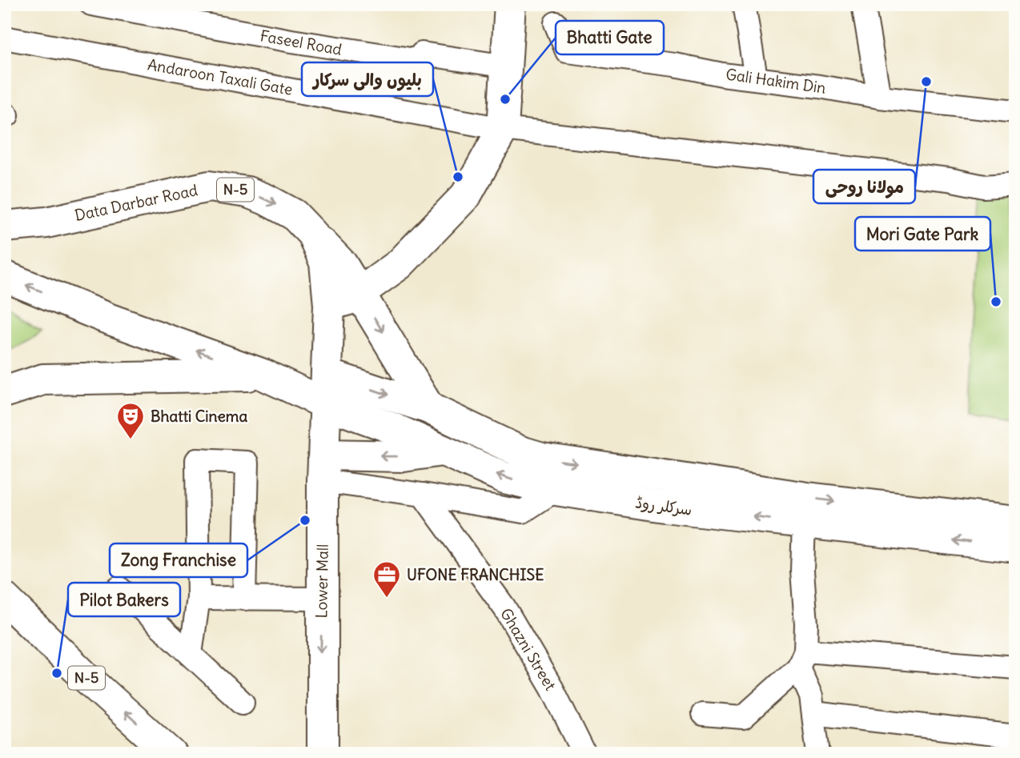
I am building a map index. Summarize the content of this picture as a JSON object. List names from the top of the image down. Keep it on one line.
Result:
{"streets":{"main road":["N-5","Data Darbar Road","سرکلر روڈ","Lower Mall"],"street":["Faseel Road","Andaroon Taxali Gate","Gali Hakim Din","Ghazni Street"]},"crossings":[["Faseel Road","Andaroon Taxali Gate"],["Data Darbar Road","سرکلر روڈ"],["Data Darbar Road","Lower Mall"],["سرکلر روڈ","Lower Mall"]],"one_way":["Lower Mall"],"places":{"other":["مولانا روحی","Bhatti Gate","بلیوں والی سرکار","Mori Gate Park","Zong Franchise","Pilot Bakers"],"theatre":["Bhatti Cinema"],"office":["UFONE FRANCHISE"]}}
